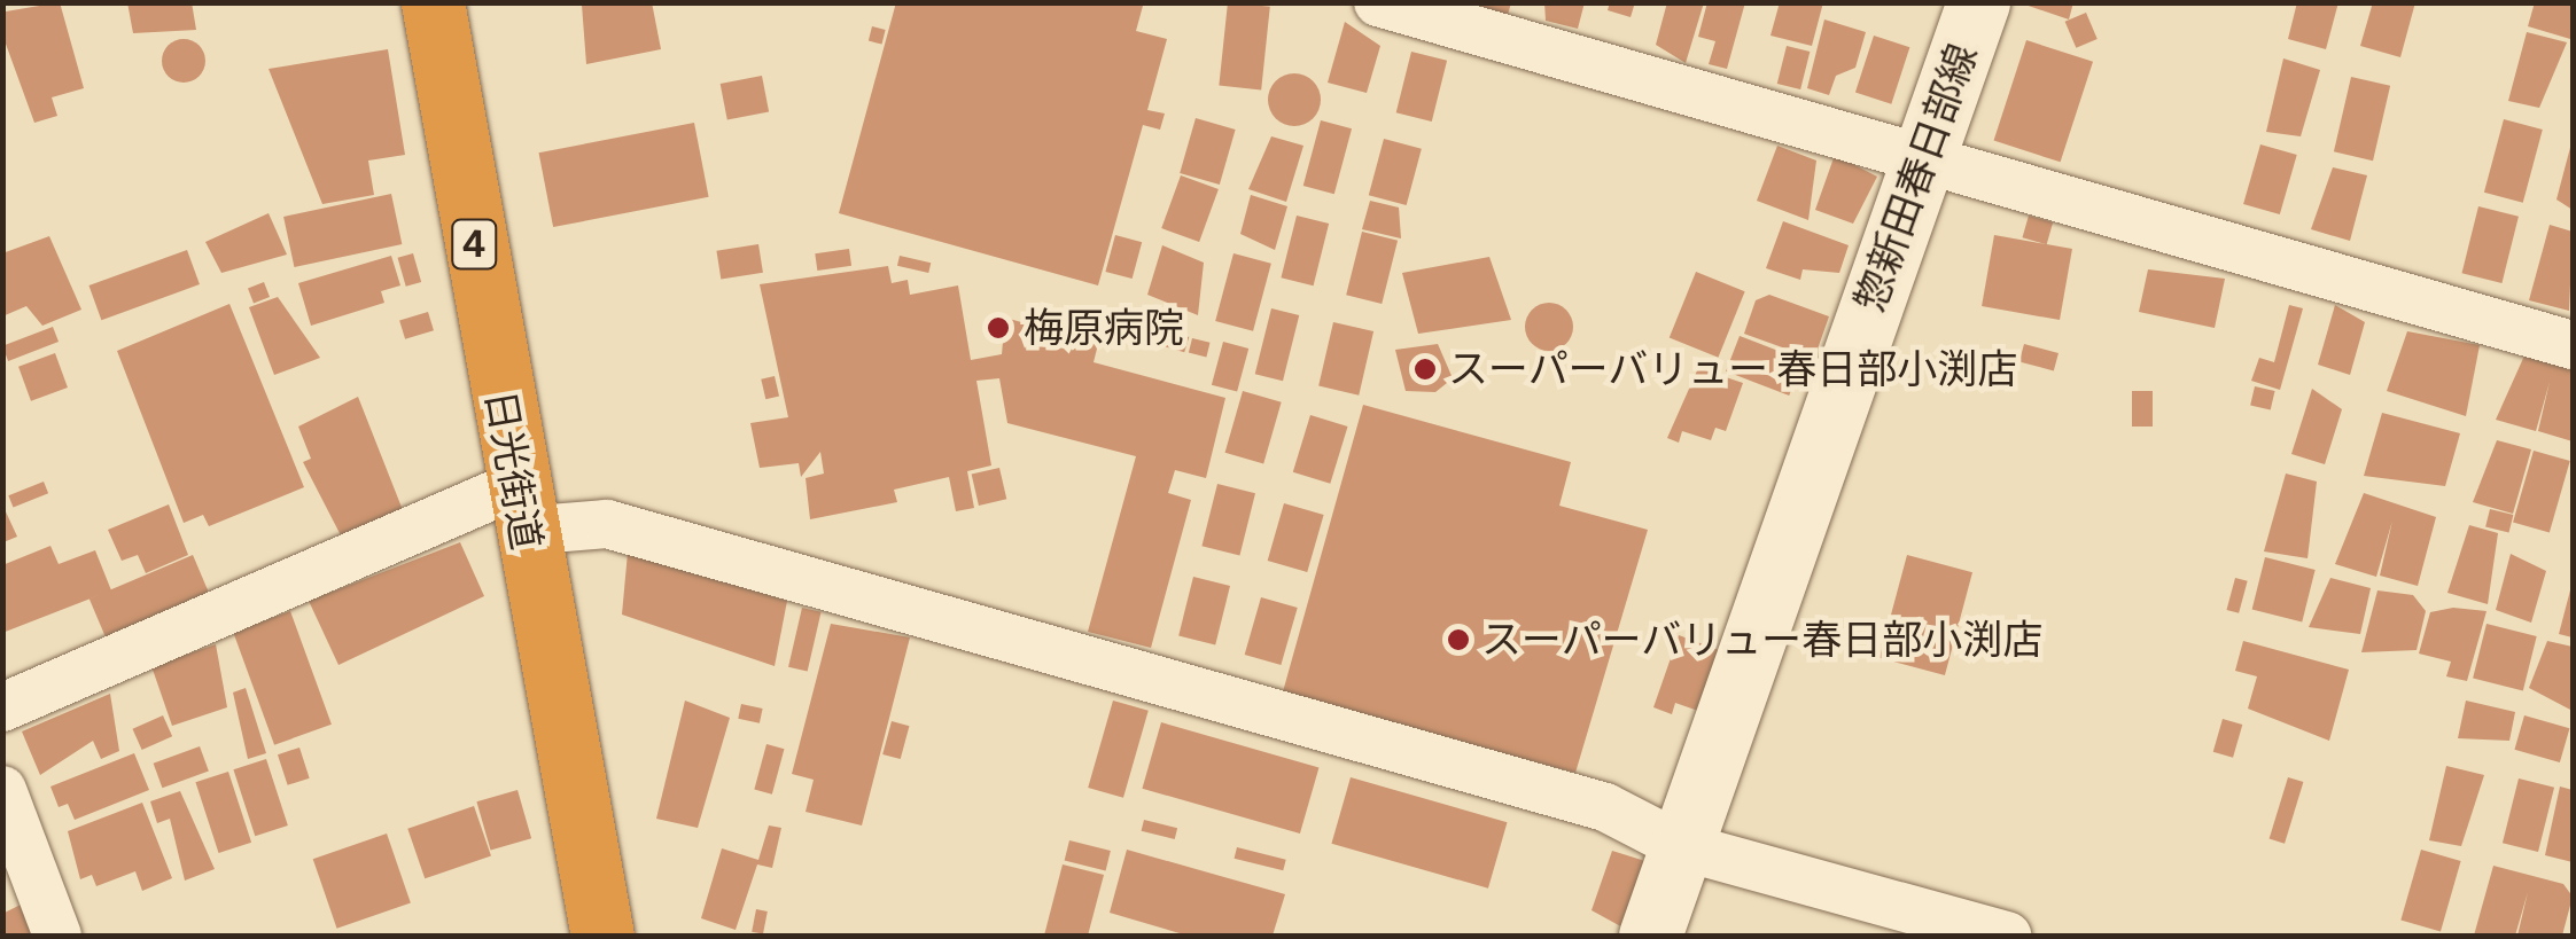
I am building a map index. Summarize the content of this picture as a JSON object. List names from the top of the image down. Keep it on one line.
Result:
{"streets":{"highway":["4","日光街道"],"main road":["惣新田春日部線"]},"places":["梅原病院","スーパーバリュー 春日部小渕店","スーパーバリュー春日部小渕店"]}
